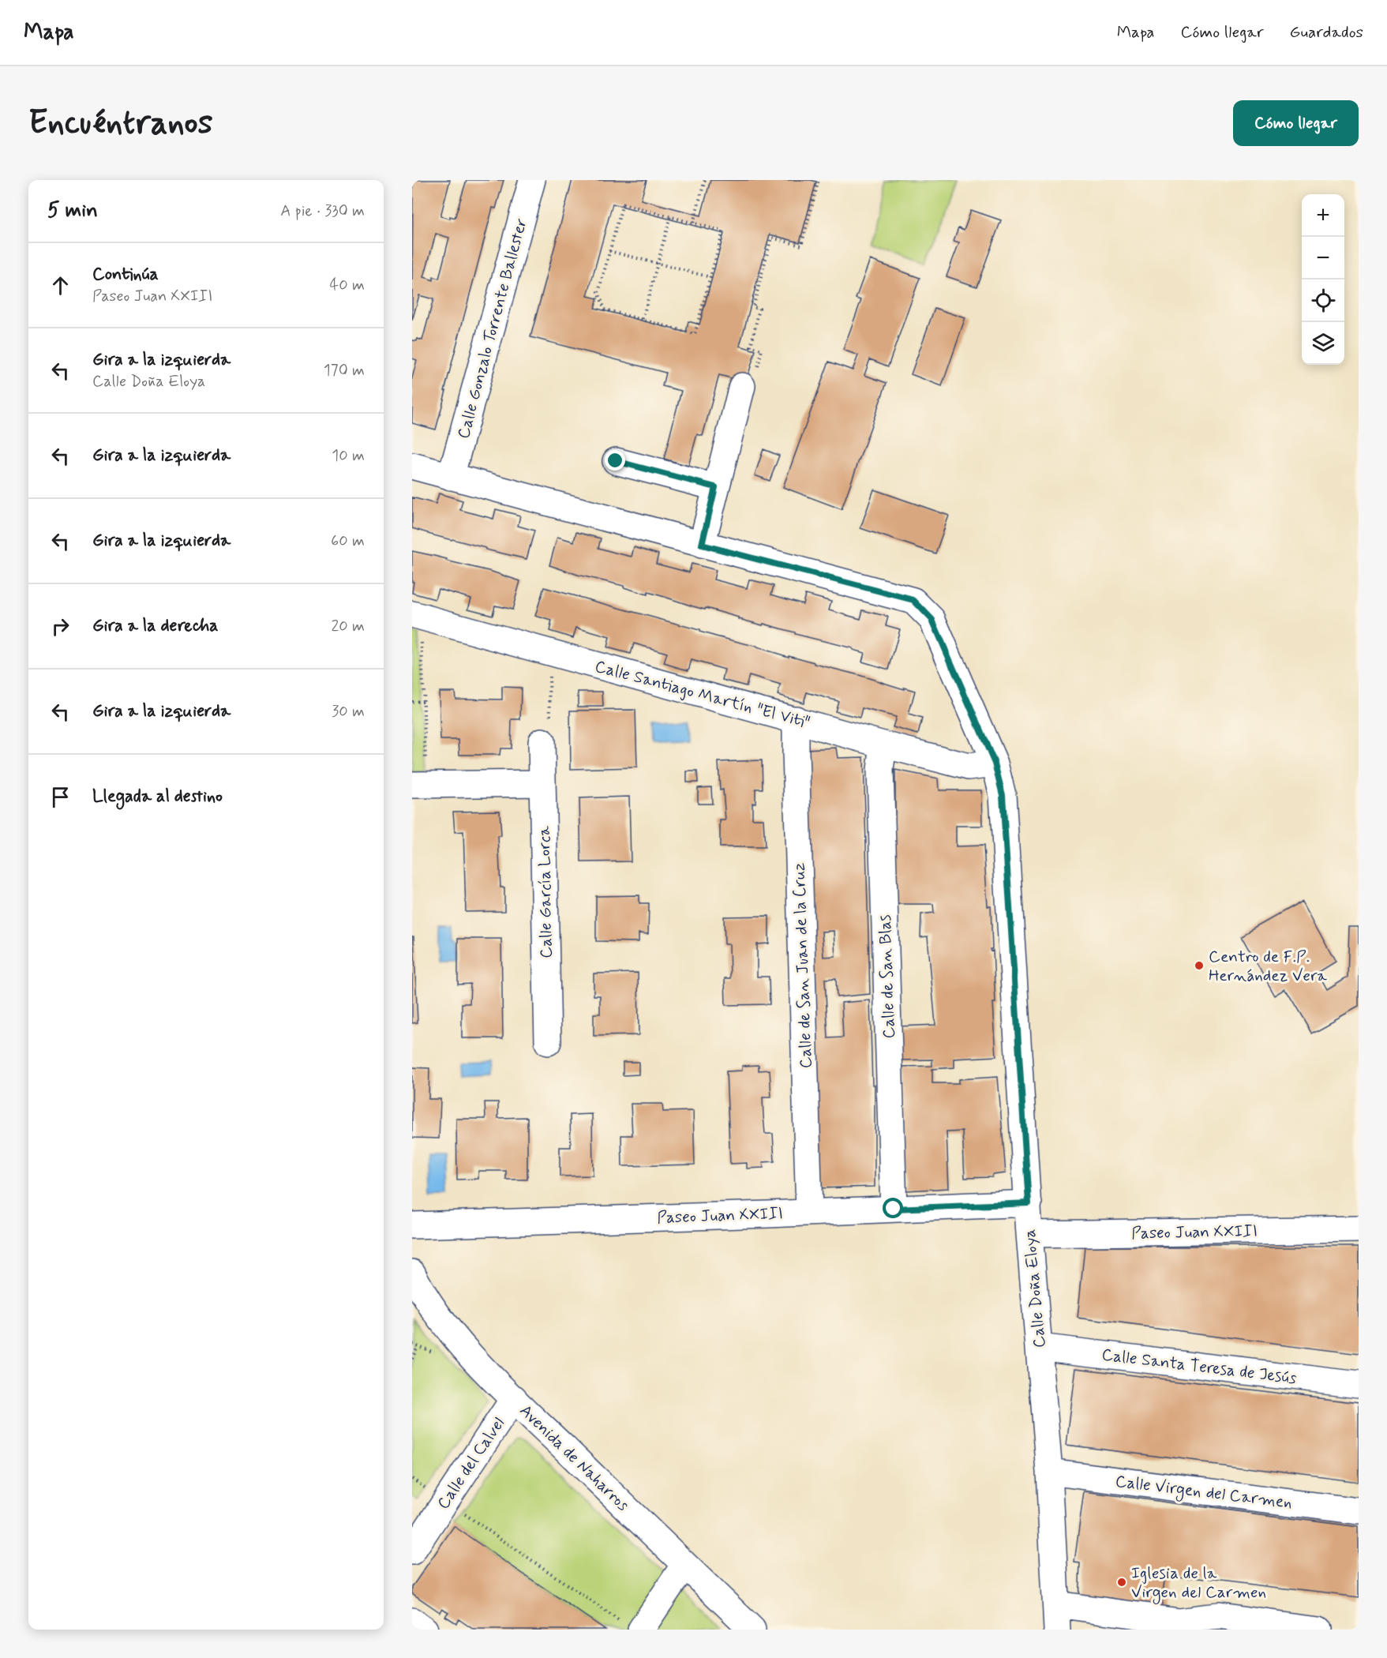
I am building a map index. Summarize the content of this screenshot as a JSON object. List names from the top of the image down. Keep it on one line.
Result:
{"streets":{"street":["Calle Gonzalo Torrente Ballester","Calle Santiago Martín \"El Viti\"","Calle García Lorca","Calle de San Juan de la Cruz","Calle de San Blas","Paseo Juan XXIII","Calle Doña Eloya","Calle Santa Teresa de Jesús","Avenida de Naharros","Calle del Calvel","Calle Virgen del Carmen"]},"crossings":[["Calle Santiago Martín \"El Viti\"","Calle de San Juan de la Cruz"],["Calle Santiago Martín \"El Viti\"","Calle de San Blas"],["Calle Santiago Martín \"El Viti\"","Calle Doña Eloya"],["Calle de San Juan de la Cruz","Paseo Juan XXIII"],["Calle de San Blas","Paseo Juan XXIII"],["Paseo Juan XXIII","Calle Doña Eloya"],["Calle Doña Eloya","Calle Santa Teresa de Jesús"],["Calle Doña Eloya","Calle Virgen del Carmen"],["Avenida de Naharros","Calle del Calvel"]],"places":["Centro de F.P. Hernández Vera","Iglesia de la Virgen del Carmen"],"page":{"header":"Mapa","nav":["Mapa","Cómo llegar","Guardados"],"buttons":"Cómo llegar","title":"Encuéntranos","heading":["5 min","A pie · 330 m"],"map_buttons":["+","−"],"list":[["Continúa","Paseo Juan XXIII","40 m"],["Gira a la izquierda","Calle Doña Eloya","170 m"],["Gira a la izquierda","10 m"],["Gira a la izquierda","60 m"],["Gira a la derecha","20 m"],["Gira a la izquierda","30 m"],"Llegada al destino"]}}
